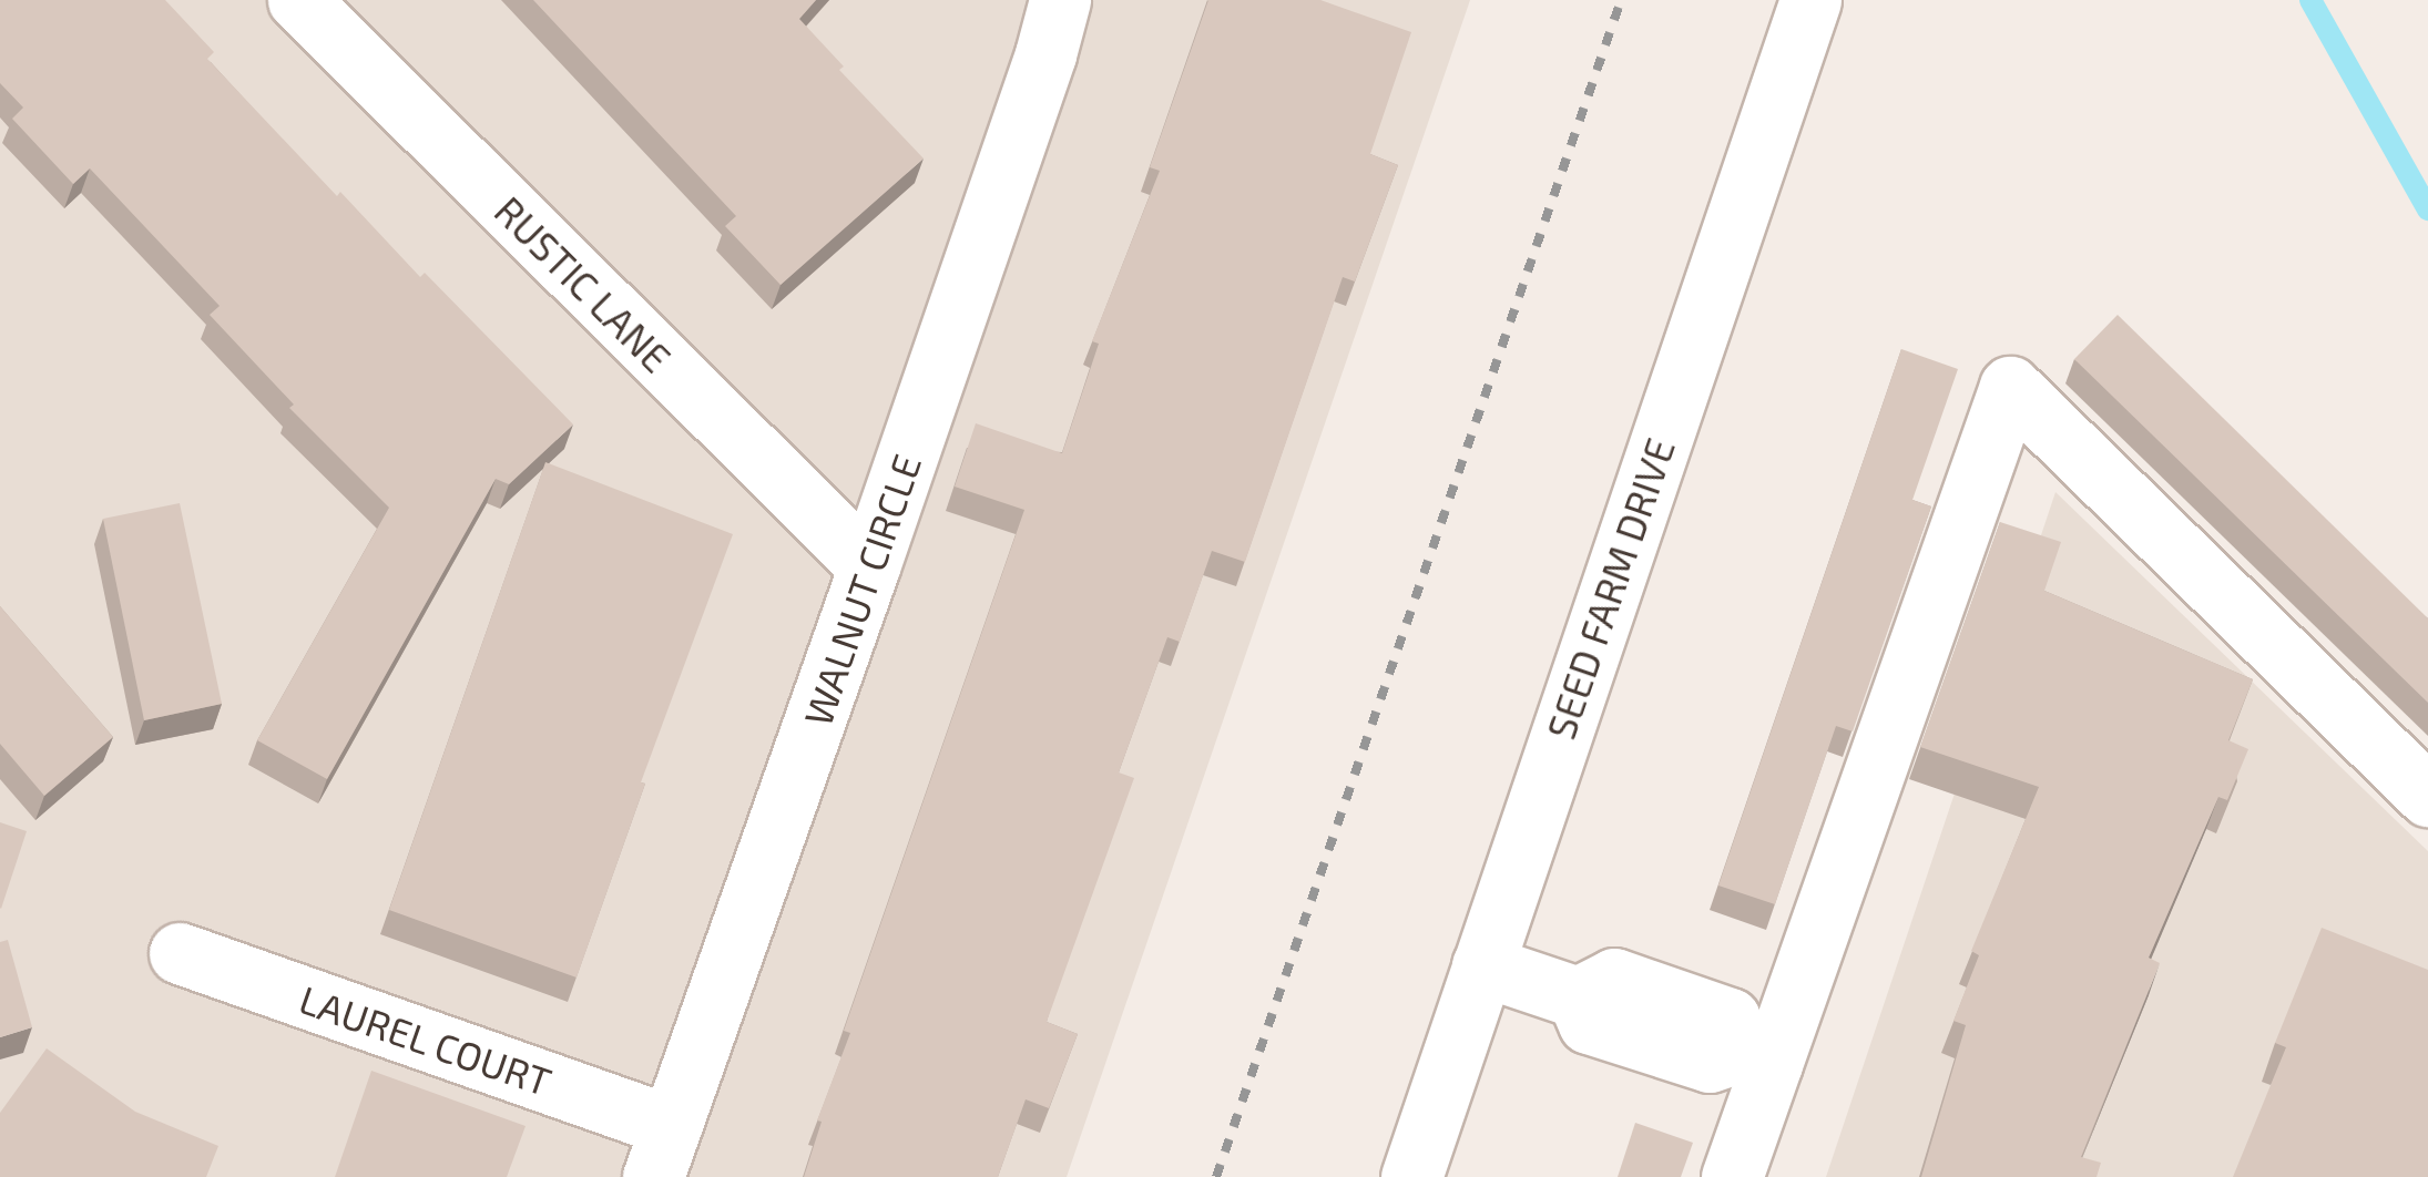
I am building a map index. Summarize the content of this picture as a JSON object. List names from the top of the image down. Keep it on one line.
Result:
{"streets":{"street":["RUSTIC LANE","SEED FARM DRIVE","WALNUT CIRCLE","LAUREL COURT"]},"crossings":[["RUSTIC LANE","WALNUT CIRCLE"],["WALNUT CIRCLE","LAUREL COURT"]]}
